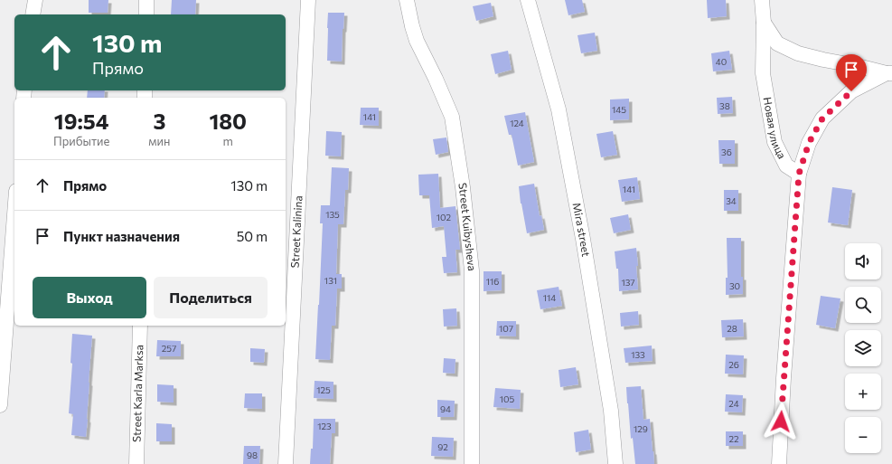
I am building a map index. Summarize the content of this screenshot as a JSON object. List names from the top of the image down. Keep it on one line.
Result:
{"streets":{"street":["Новая улица","Street Kuibysheva","Mira street","Street Kalinina","Street Karla Marksa"]},"house_numbers":["40","38","145","141","124","36","141","34","135","102","131","116","137","30","114","107","28","257","133","26","125","105","24","94","123","129","22","92","98"],"page":{"turn":["130 m","Прямо"],"eta":["19:54","Прибытие","3","мин","180","m"],"list":[{"name":"Прямо","value":"130 m"},{"name":"Пункт назначения","value":"50 m"}],"map_buttons":["+","−"],"buttons":["Выход","Поделиться"]}}
